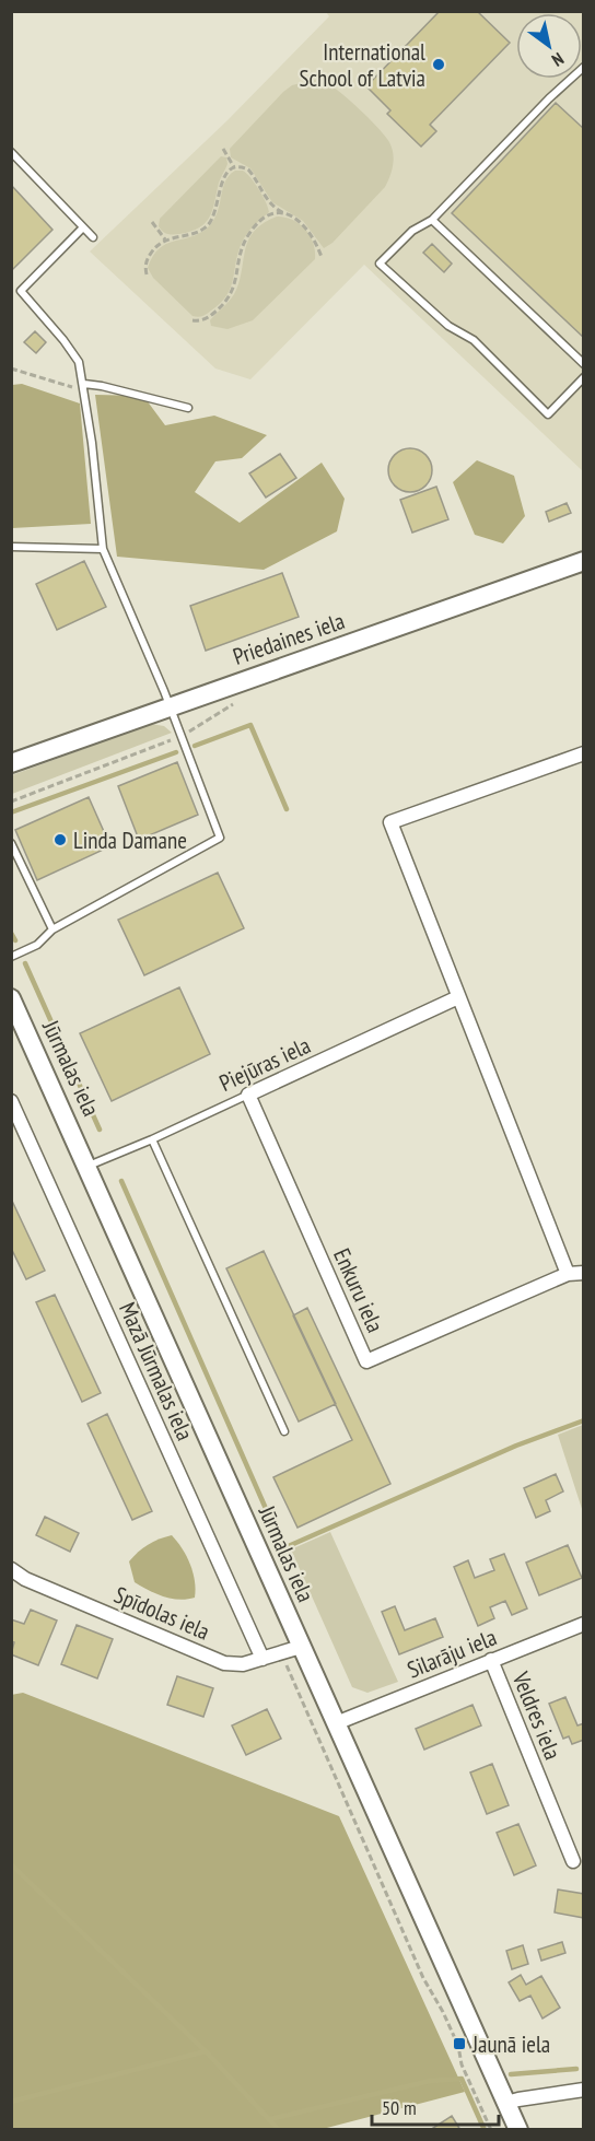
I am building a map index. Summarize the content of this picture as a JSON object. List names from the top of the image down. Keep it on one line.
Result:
{"streets":{"main road":["Priedaines iela","Jūrmalas iela"],"street":["Piejūras iela","Enkuru iela","Mazā Jūrmalas iela","Spīdolas iela","Silarāju iela","Veldres iela"]},"crossings":[["Piejūras iela","Jūrmalas iela"],["Piejūras iela","Enkuru iela"],["Jūrmalas iela","Spīdolas iela"],["Jūrmalas iela","Silarāju iela"],["Mazā Jūrmalas iela","Spīdolas iela"],["Silarāju iela","Veldres iela"]],"places":{"other":["International School of Latvia","Linda Damane"],"transit":["Jaunā iela"]},"scale_bar":"50 m","north":"bottom right"}
